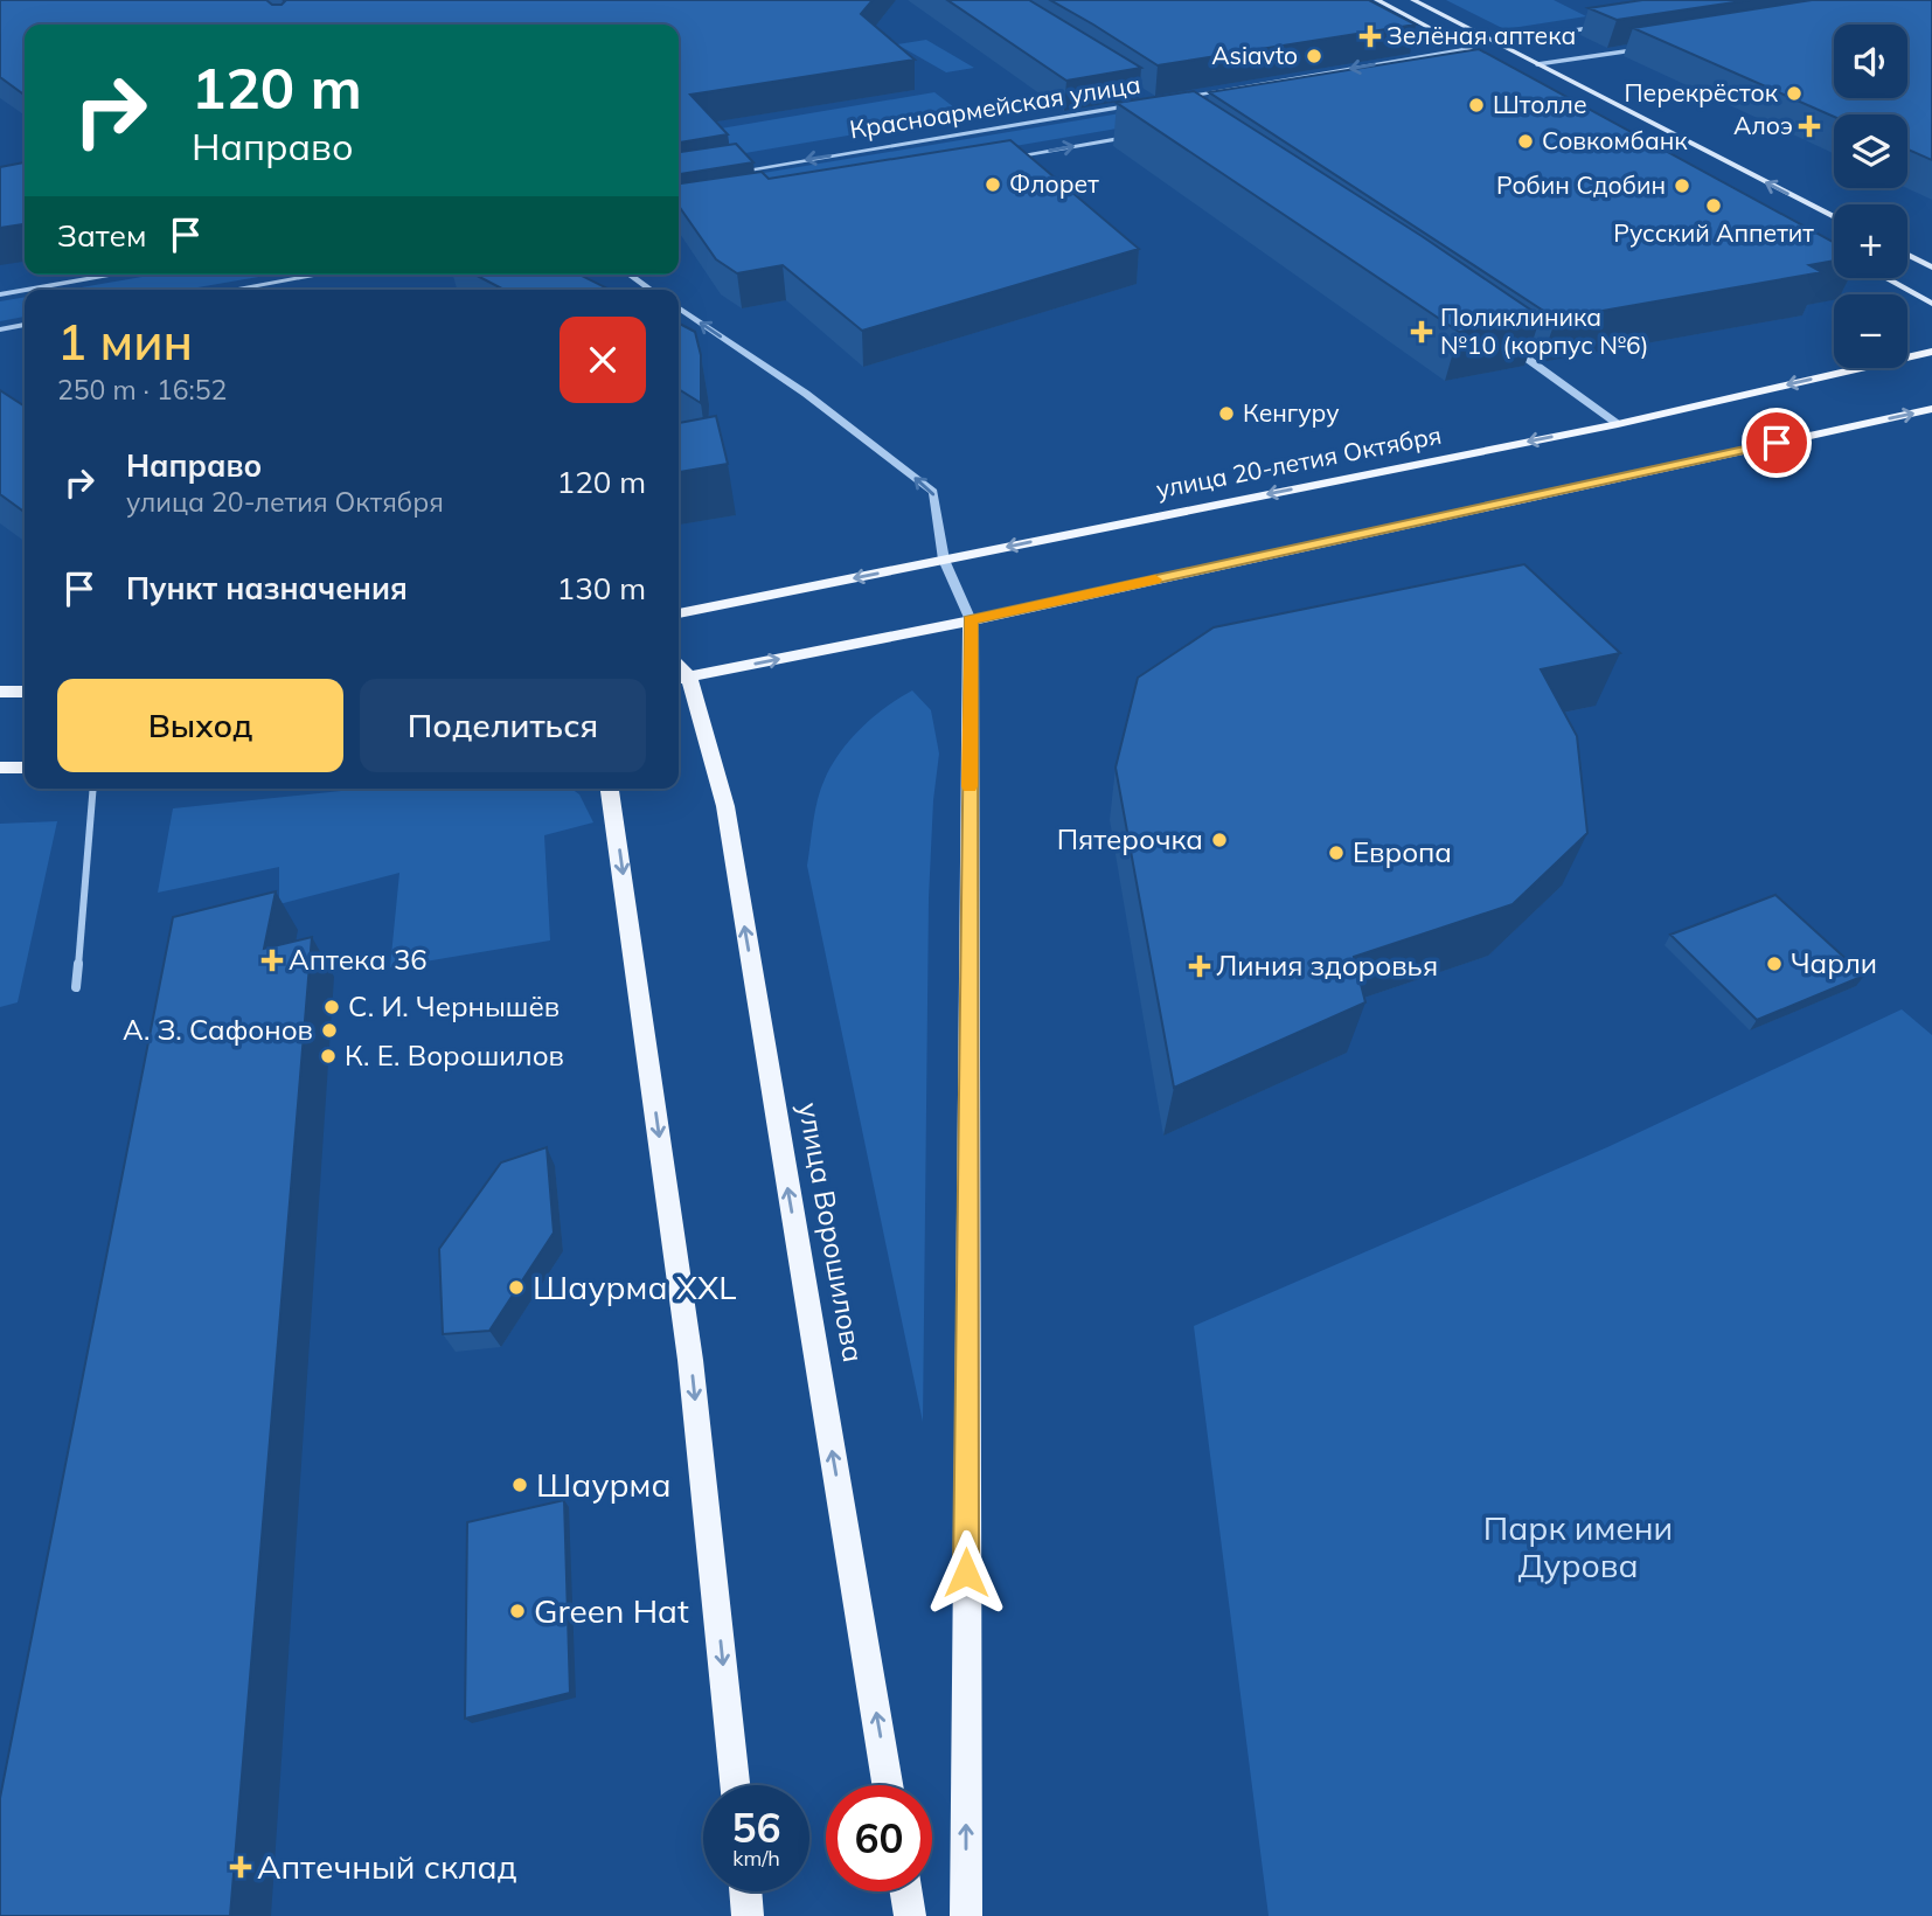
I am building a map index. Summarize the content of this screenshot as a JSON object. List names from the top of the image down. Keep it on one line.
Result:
{"streets":{"main road":["улица 20-летия Октября","улица Ворошилова"],"street":["Красноармейская улица"]},"parks":["Парк имени Дурова"],"places":{"health":["Зелёная аптека","Алоэ","Поликлиника №10 (корпус №6)","Аптека 36","Линия здоровья","Аптечный склад"],"other":["Asiavto","Перекрёсток","Штолле","Совкомбанк","Флорет","Робин Сдобин","Русский Аппетит","Кенгуру","Пятерочка","Европа","Чарли","С. И. Чернышёв","А. З. Сафонов","К. Е. Ворошилов","Шаурма XXL","Шаурма","Green Hat"]},"page":{"map_buttons":["+","−"],"turn":["120 m","Направо"],"then":"Затем","heading":["1 мин","250 m · 16:52"],"list":[{"name":"Направо","note":"улица 20-летия Октября","value":"120 m"},{"name":"Пункт назначения","value":"130 m"}],"buttons":["Выход","Поделиться"],"speed":"56 km/h","limit":"60"}}
